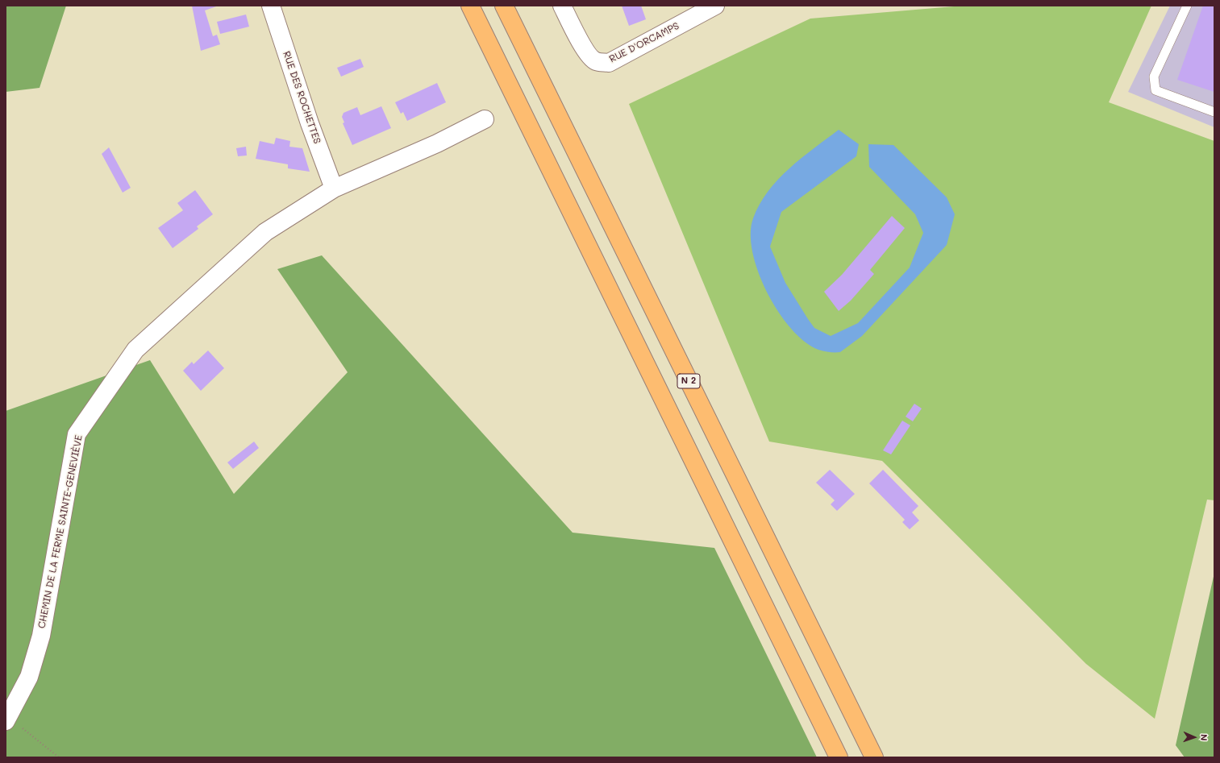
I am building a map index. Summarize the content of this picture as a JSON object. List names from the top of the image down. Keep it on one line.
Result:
{"streets":{"highway":["N 2"],"street":["RUE D'ORCAMPS","RUE DES ROCHETTES","CHEMIN DE LA FERME SAINTE-GENEVIÈVE"]},"crossings":[["RUE DES ROCHETTES","CHEMIN DE LA FERME SAINTE-GENEVIÈVE"]],"north":"right"}
